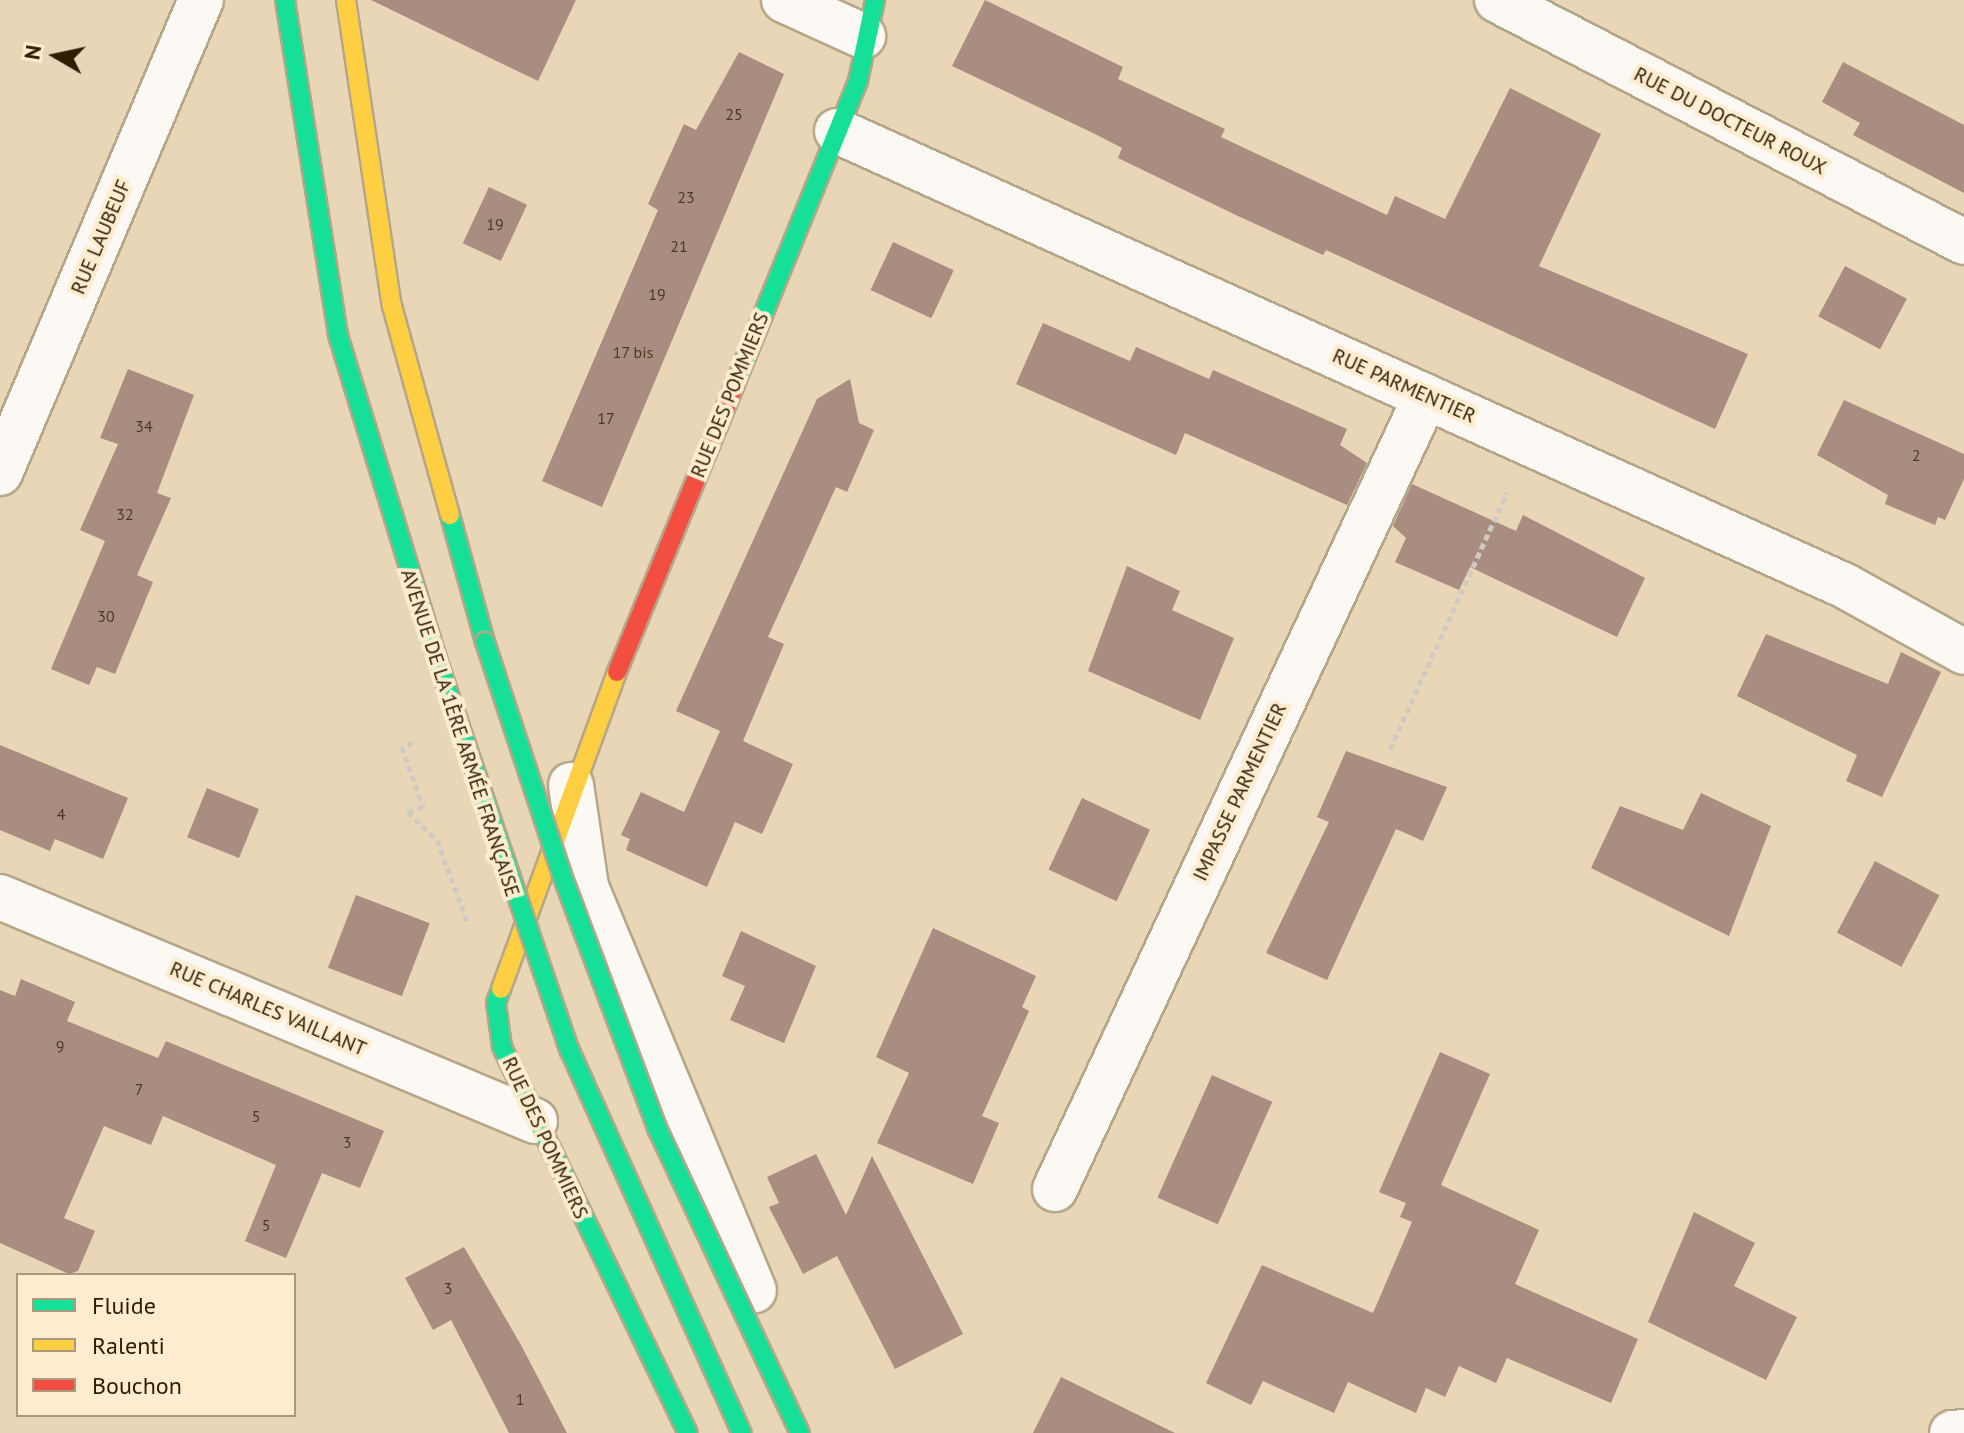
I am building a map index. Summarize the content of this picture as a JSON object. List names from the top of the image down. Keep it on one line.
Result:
{"streets":{"main road":["RUE DES POMMIERS","AVENUE DE LA 1ÈRE ARMÉE FRANÇAISE"],"street":["RUE DU DOCTEUR ROUX","RUE LAUBEUF","RUE PARMENTIER","IMPASSE PARMENTIER","RUE CHARLES VAILLANT"]},"crossings":[["RUE PARMENTIER","RUE DES POMMIERS"],["RUE PARMENTIER","IMPASSE PARMENTIER"],["RUE DES POMMIERS","RUE CHARLES VAILLANT"]],"house_numbers":["25","23","19","21","19","17 bis","17","34","2","32","30","4","9","7","5","3","5","3","1"],"legend":["Fluide","Ralenti","Bouchon"],"north":"left"}
